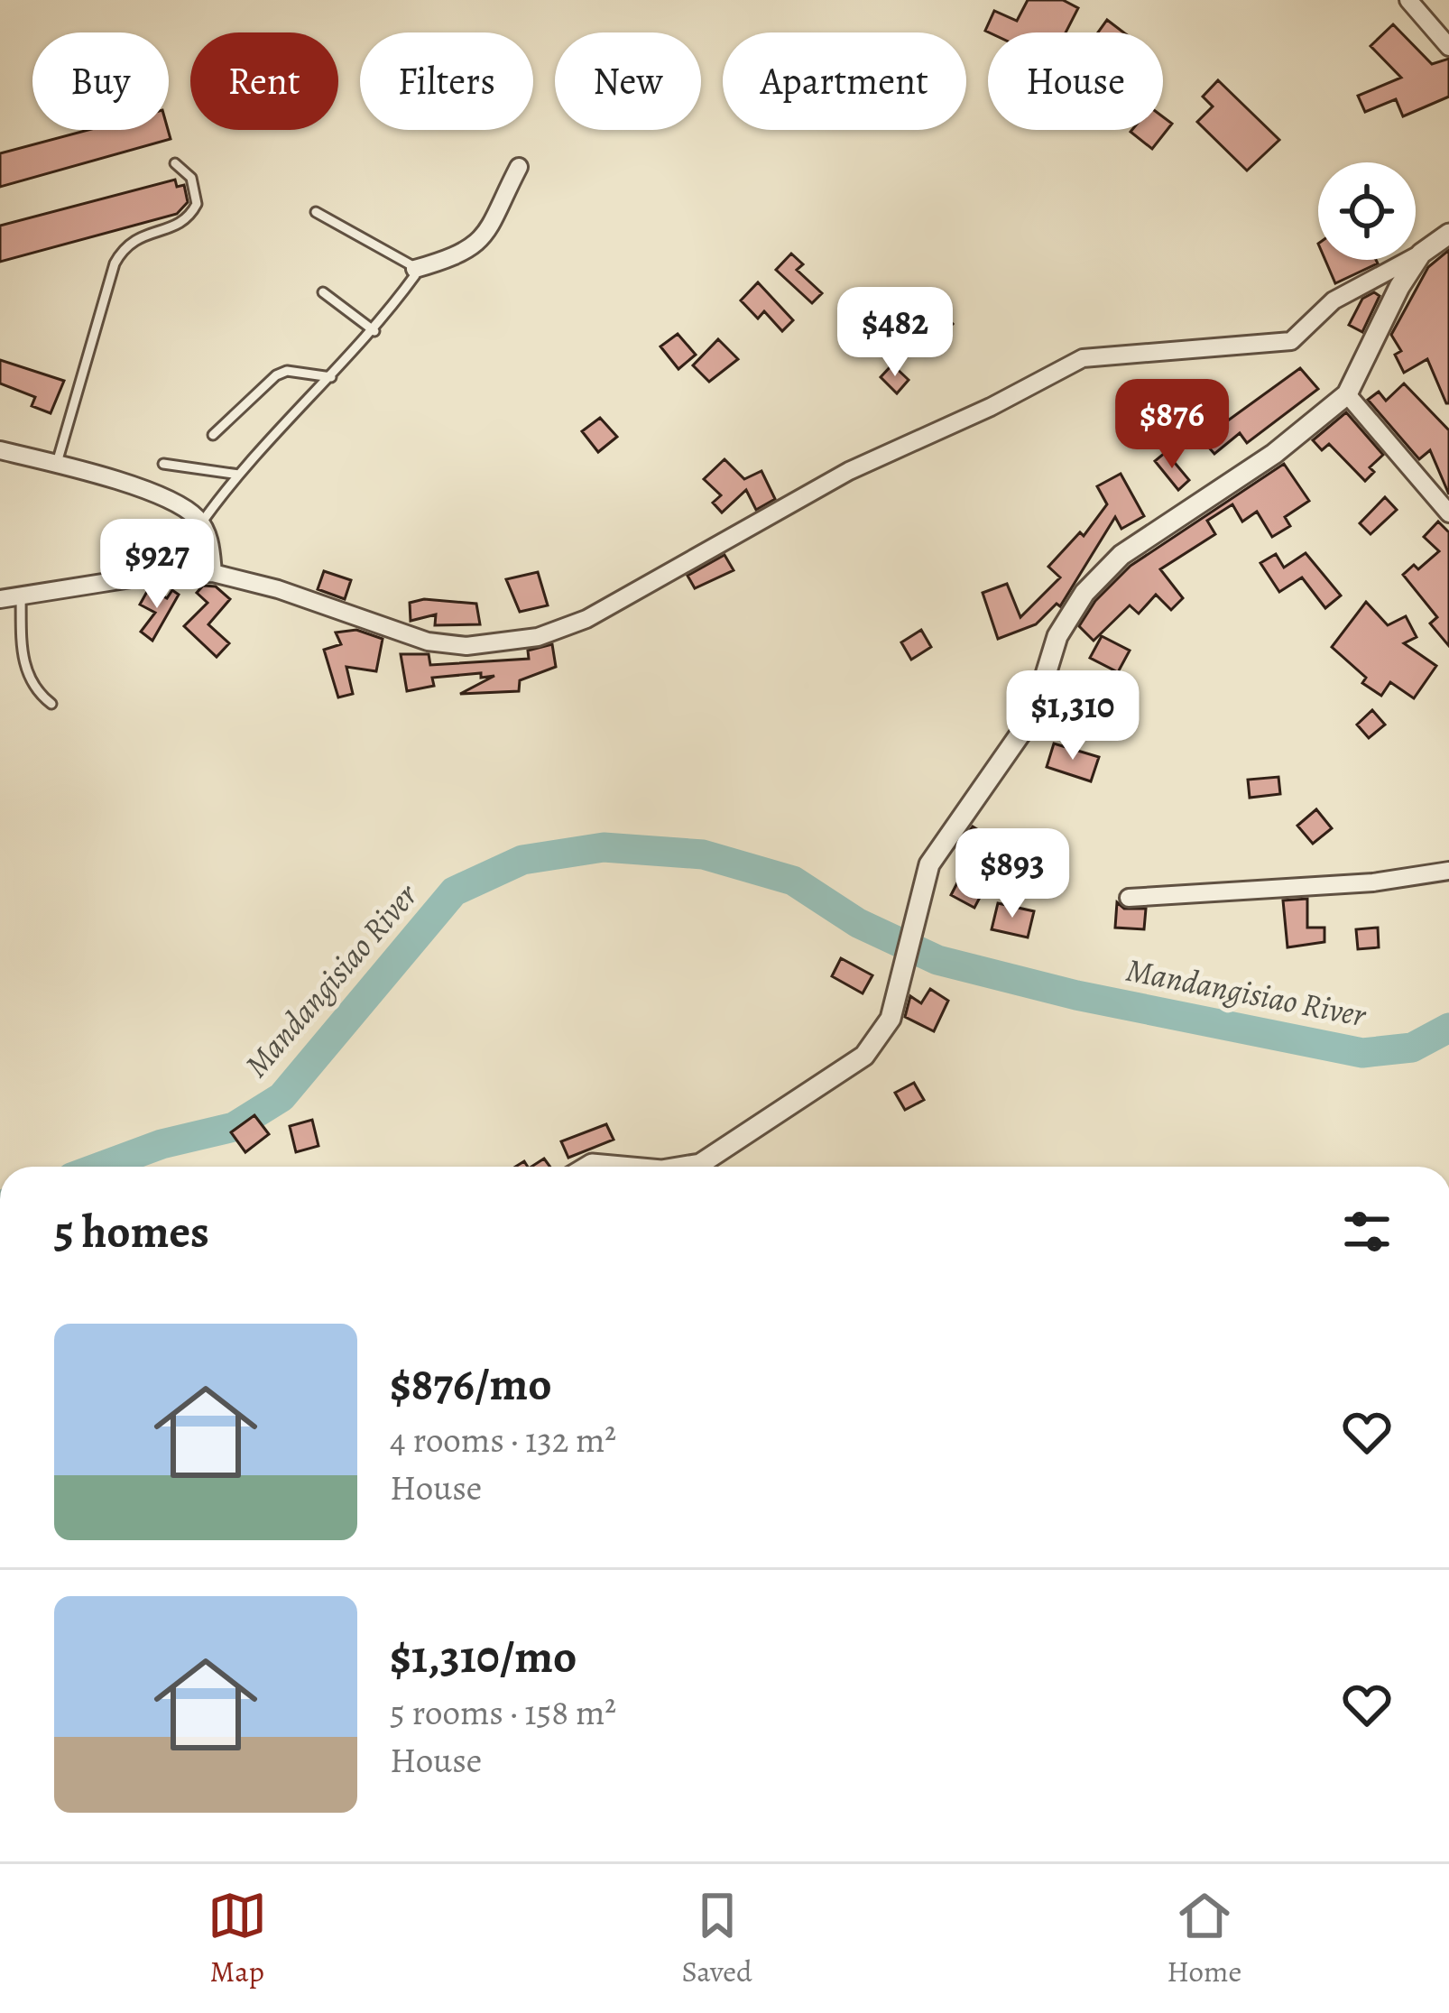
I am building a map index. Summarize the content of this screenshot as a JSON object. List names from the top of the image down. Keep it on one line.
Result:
{"water":["Mandangisiao River"],"page":{"chip":["Buy","Rent","Filters","New","Apartment","House"],"price":["$482","$876","$927","$1,310","$893"],"heading":"5 homes","list":[{"name":"$876/mo","note":"4 rooms · 132 m² · House"},{"name":"$1,310/mo","note":"5 rooms · 158 m² · House"}],"tabs":["Map","Saved","Home"]}}
